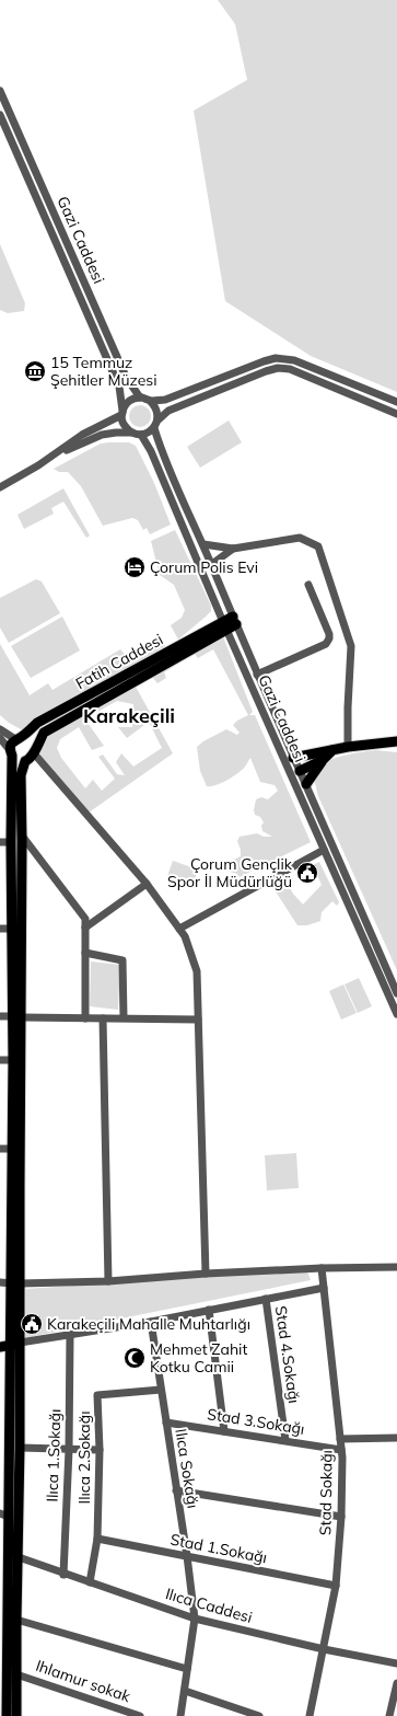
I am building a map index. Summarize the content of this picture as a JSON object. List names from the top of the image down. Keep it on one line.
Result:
{"streets":{"main road":["Fatih Caddesi"],"street":["Gazi Caddesi","Stad 4.Sokağı","Stad 3.Sokağı","Ilıca 1.Sokağı","Ilıca 2.Sokağı","Ilıca Sokağı","Stad Sokağı","Stad 1.Sokağı","Ilıca Caddesi","Ihlamur sokak"]},"crossings":[["Gazi Caddesi","Fatih Caddesi"],["Fatih Caddesi","Ilıca Caddesi"],["Fatih Caddesi","Ihlamur sokak"],["Stad 4.Sokağı","Stad 3.Sokağı"],["Stad 3.Sokağı","Ilıca Sokağı"],["Stad 3.Sokağı","Stad Sokağı"],["Ilıca 1.Sokağı","Ilıca Caddesi"],["Ilıca 2.Sokağı","Ilıca Sokağı"],["Ilıca 2.Sokağı","Stad 1.Sokağı"],["Ilıca 2.Sokağı","Ilıca Caddesi"],["Ilıca Sokağı","Stad 1.Sokağı"],["Ilıca Sokağı","Ilıca Caddesi"],["Stad Sokağı","Stad 1.Sokağı"],["Stad Sokağı","Ilıca Caddesi"]],"districts":["Karakeçili"],"places":{"museum":["15 Temmuz Şehitler Müzesi"],"hotel":["Çorum Polis Evi"],"public building":["Çorum Gençlik Spor İl Müdürlüğü","Karakeçili Mahalle Muhtarlığı"],"mosque":["Mehmet Zahit Kotku Camii"]}}
